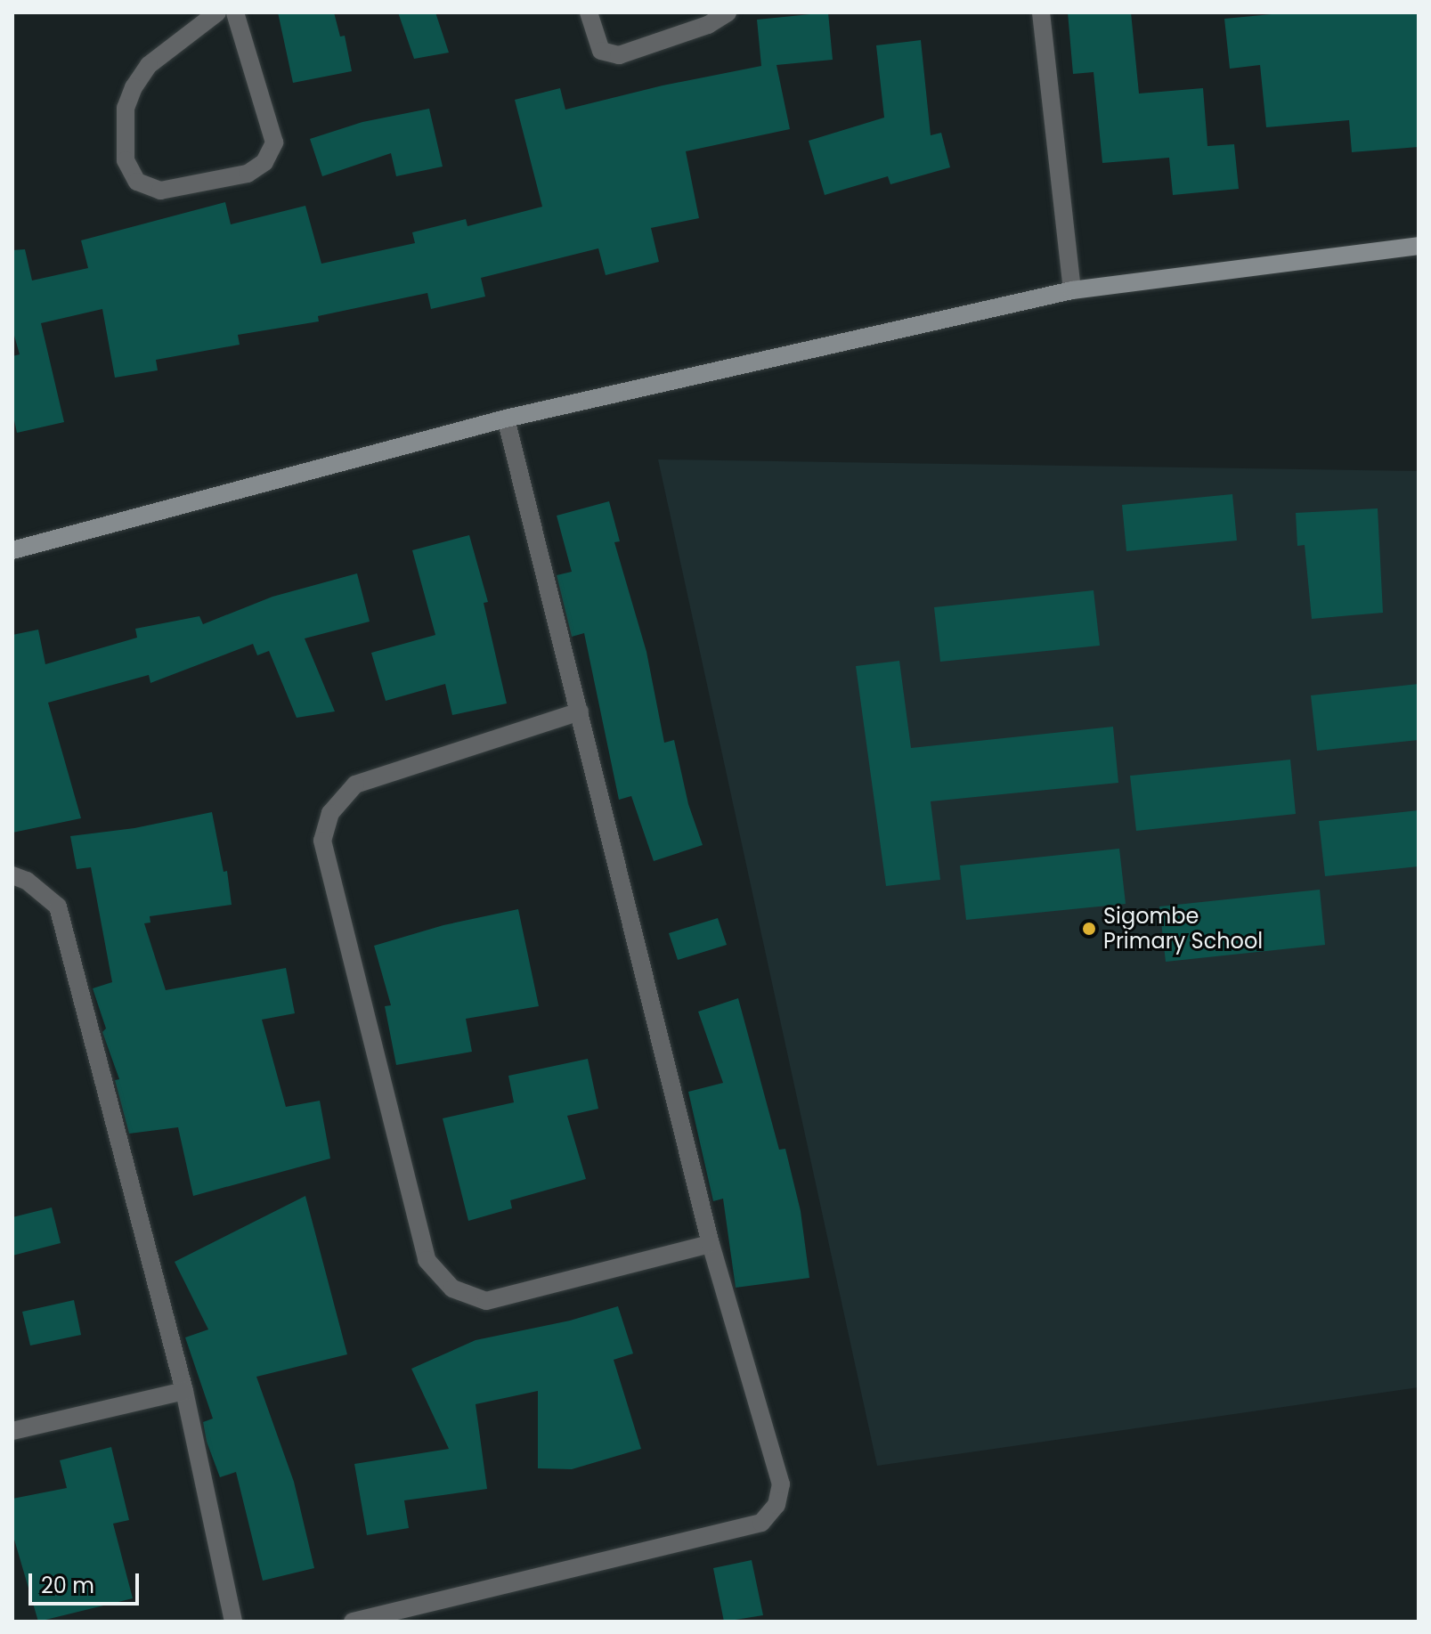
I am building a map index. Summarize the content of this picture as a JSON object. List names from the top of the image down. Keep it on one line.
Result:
{"places":["Sigombe Primary School"],"scale_bar":"20 m"}
